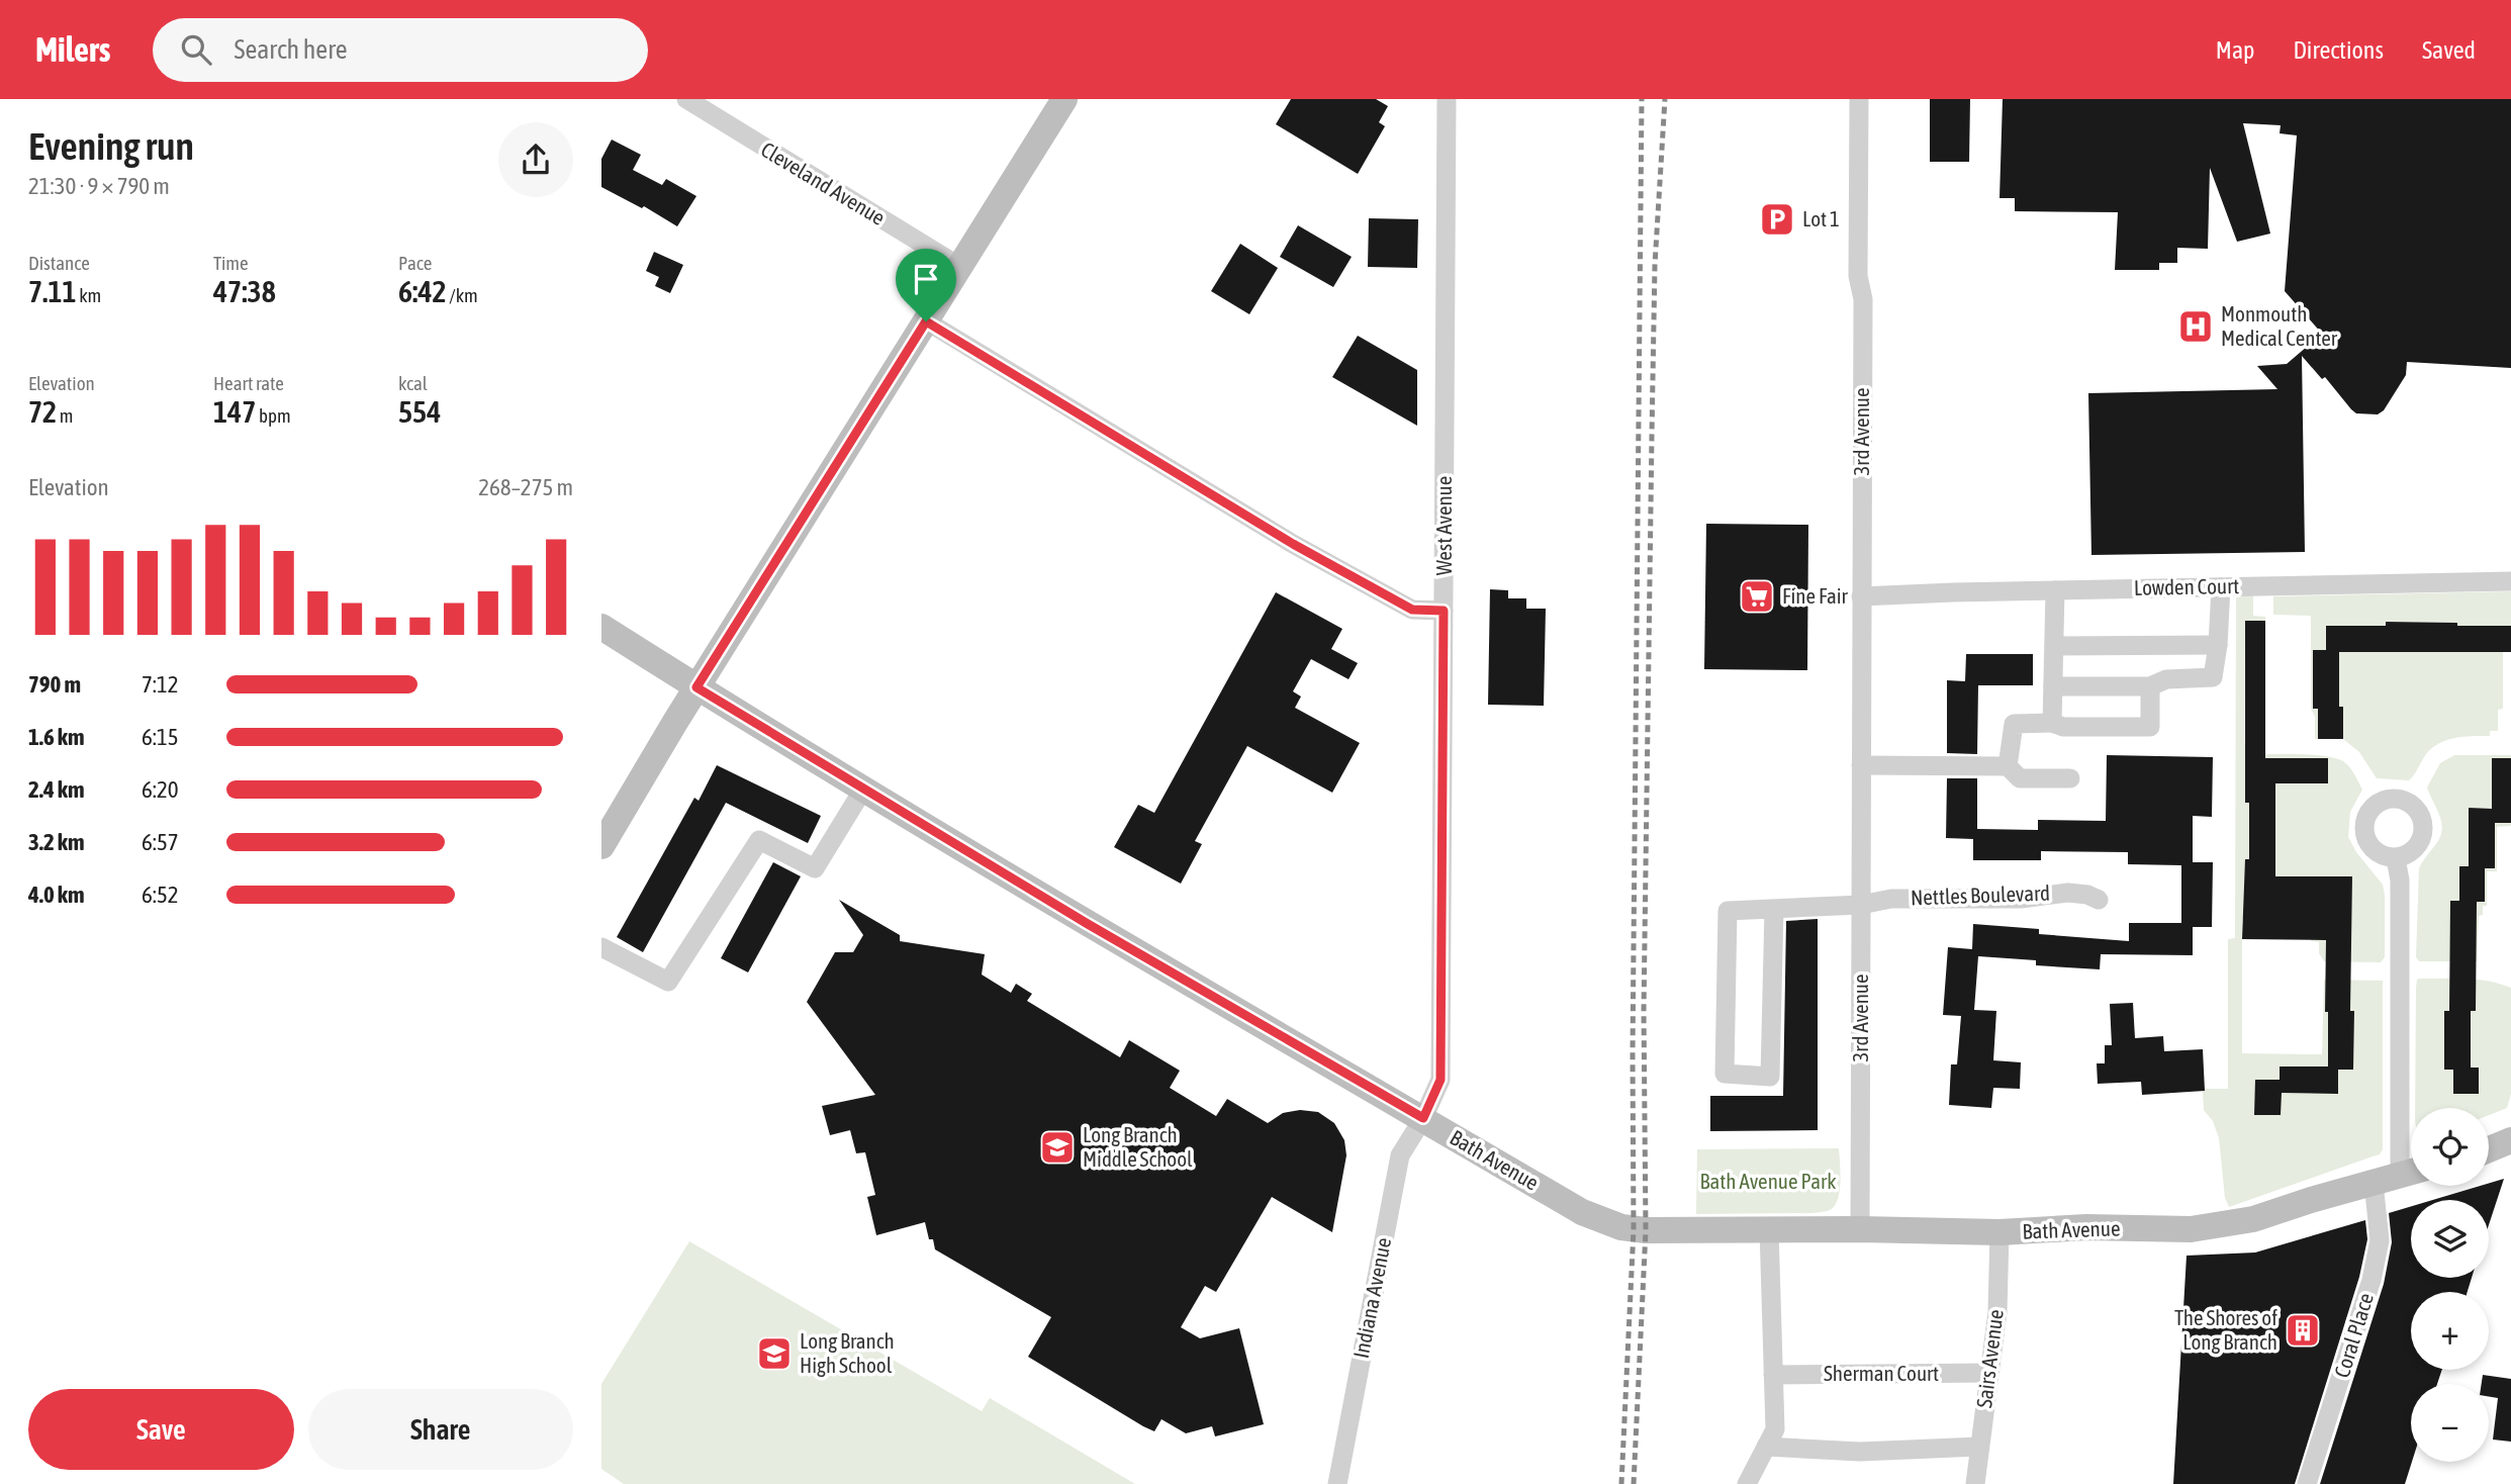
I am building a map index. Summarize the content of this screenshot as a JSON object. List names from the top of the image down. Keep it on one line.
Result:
{"streets":{"street":["Cleveland Avenue","3rd Avenue","West Avenue","Lowden Court","Nettles Boulevard","Bath Avenue","Indiana Avenue","Coral Place","Sairs Avenue","Sherman Court"]},"crossings":[["3rd Avenue","Lowden Court"],["3rd Avenue","Nettles Boulevard"],["3rd Avenue","Bath Avenue"],["West Avenue","Bath Avenue"],["West Avenue","Indiana Avenue"],["Bath Avenue","Indiana Avenue"],["Bath Avenue","Coral Place"],["Bath Avenue","Sairs Avenue"],["Sairs Avenue","Sherman Court"]],"parks":["Bath Avenue Park"],"places":{"parking":["Lot 1"],"hospital":["Monmouth Medical Center"],"supermarket":["Fine Fair"],"school or university":["Long Branch Middle School","Long Branch High School"],"building":["The Shores of Long Branch"]},"page":{"header":"Milers","search":"Search here","nav":["Map","Directions","Saved"],"heading":["Evening run","21:30 · 9 × 790 m"],"stats":[["Distance","7.11 km"],["Time","47:38"],["Pace","6:42 /km"],["Elevation","72 m"],["Heart rate","147 bpm"],["kcal","554"]],"chart":["Elevation","268–275 m"],"list":[{"name":"790 m","note":"7:12"},{"name":"1.6 km","note":"6:15"},{"name":"2.4 km","note":"6:20"},{"name":"3.2 km","note":"6:57"},{"name":"4.0 km","note":"6:52"}],"map_buttons":["+","−"],"buttons":["Save","Share"]}}
